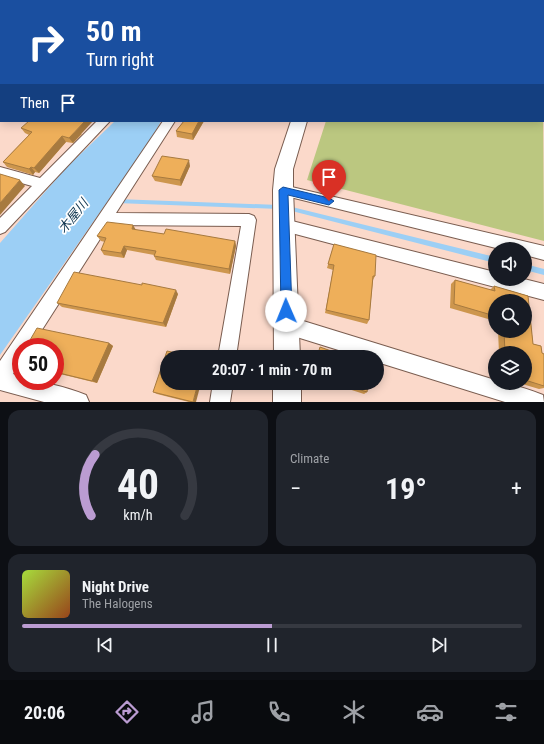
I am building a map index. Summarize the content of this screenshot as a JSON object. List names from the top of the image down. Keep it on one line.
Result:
{"water":["木屋川"],"page":{"turn":["50 m","Turn right"],"then":"Then","limit":"50","trip":"20:07 · 1 min · 70 m","tile":"Climate","heat":["−","19°","+"],"song":["Night Drive","The Halogens"],"tabs":"20:06","gauge":["40","km/h"]}}
